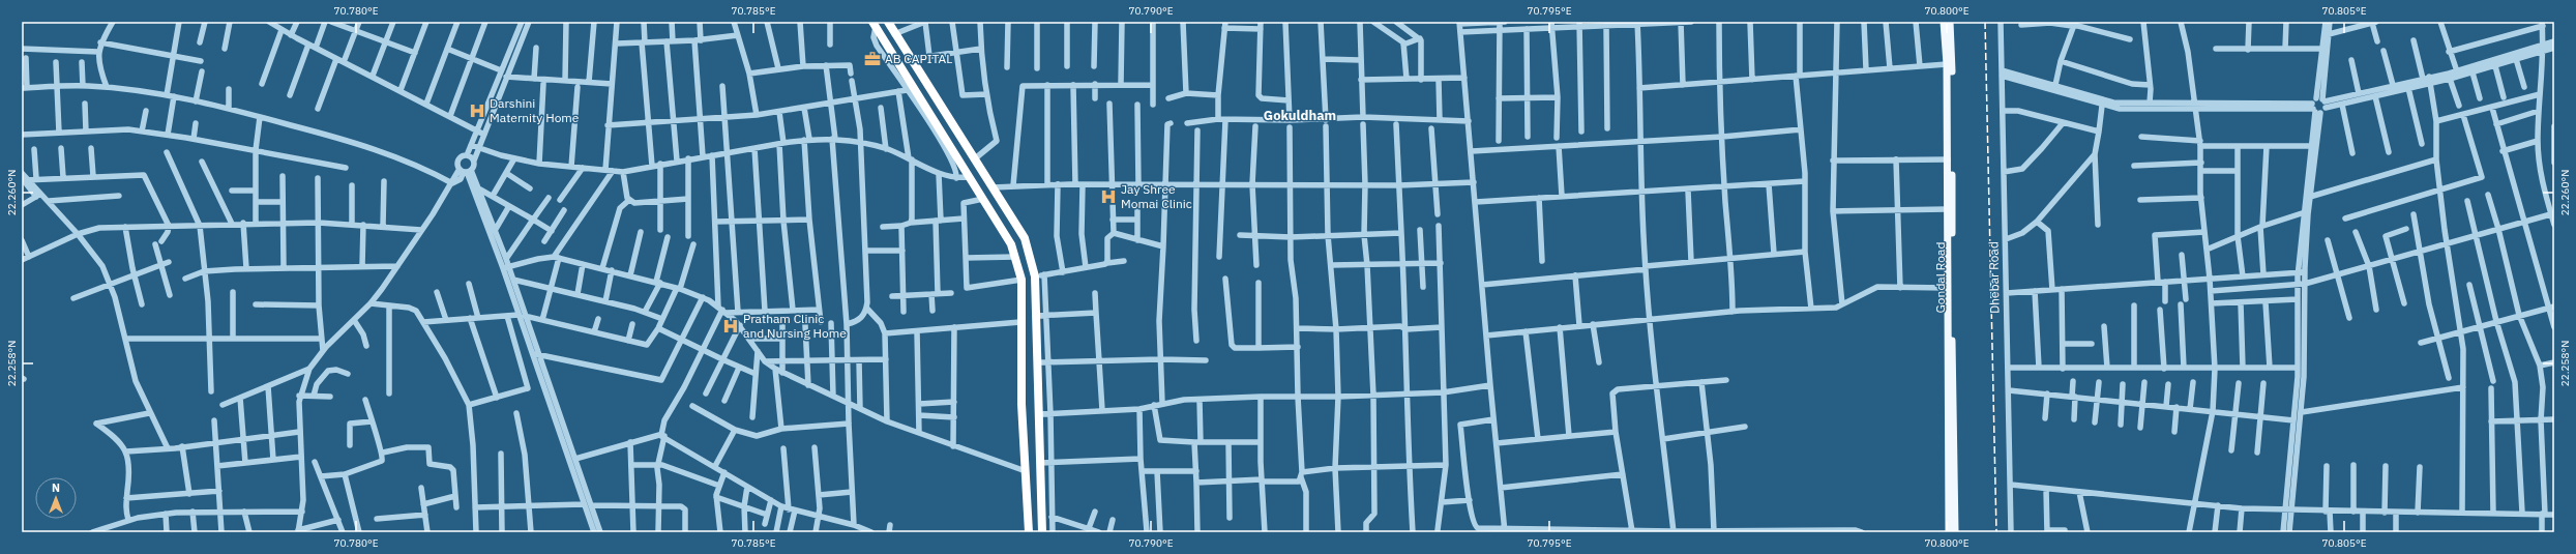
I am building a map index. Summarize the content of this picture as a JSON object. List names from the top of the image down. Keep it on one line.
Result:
{"streets":{"main road":["Gondal Road"],"street":["Dhebar Road"]},"districts":["Gokuldham"],"places":{"office":["AB CAPITAL"],"hospital":["Darshini Maternity Home","Jay Shree Momai Clinic","Pratham Clinic and Nursing Home"]},"north":"top","coordinates":["70.780°E","70.785°E","70.790°E","70.795°E","70.800°E","70.805°E","22.260°N","22.258°N"]}
